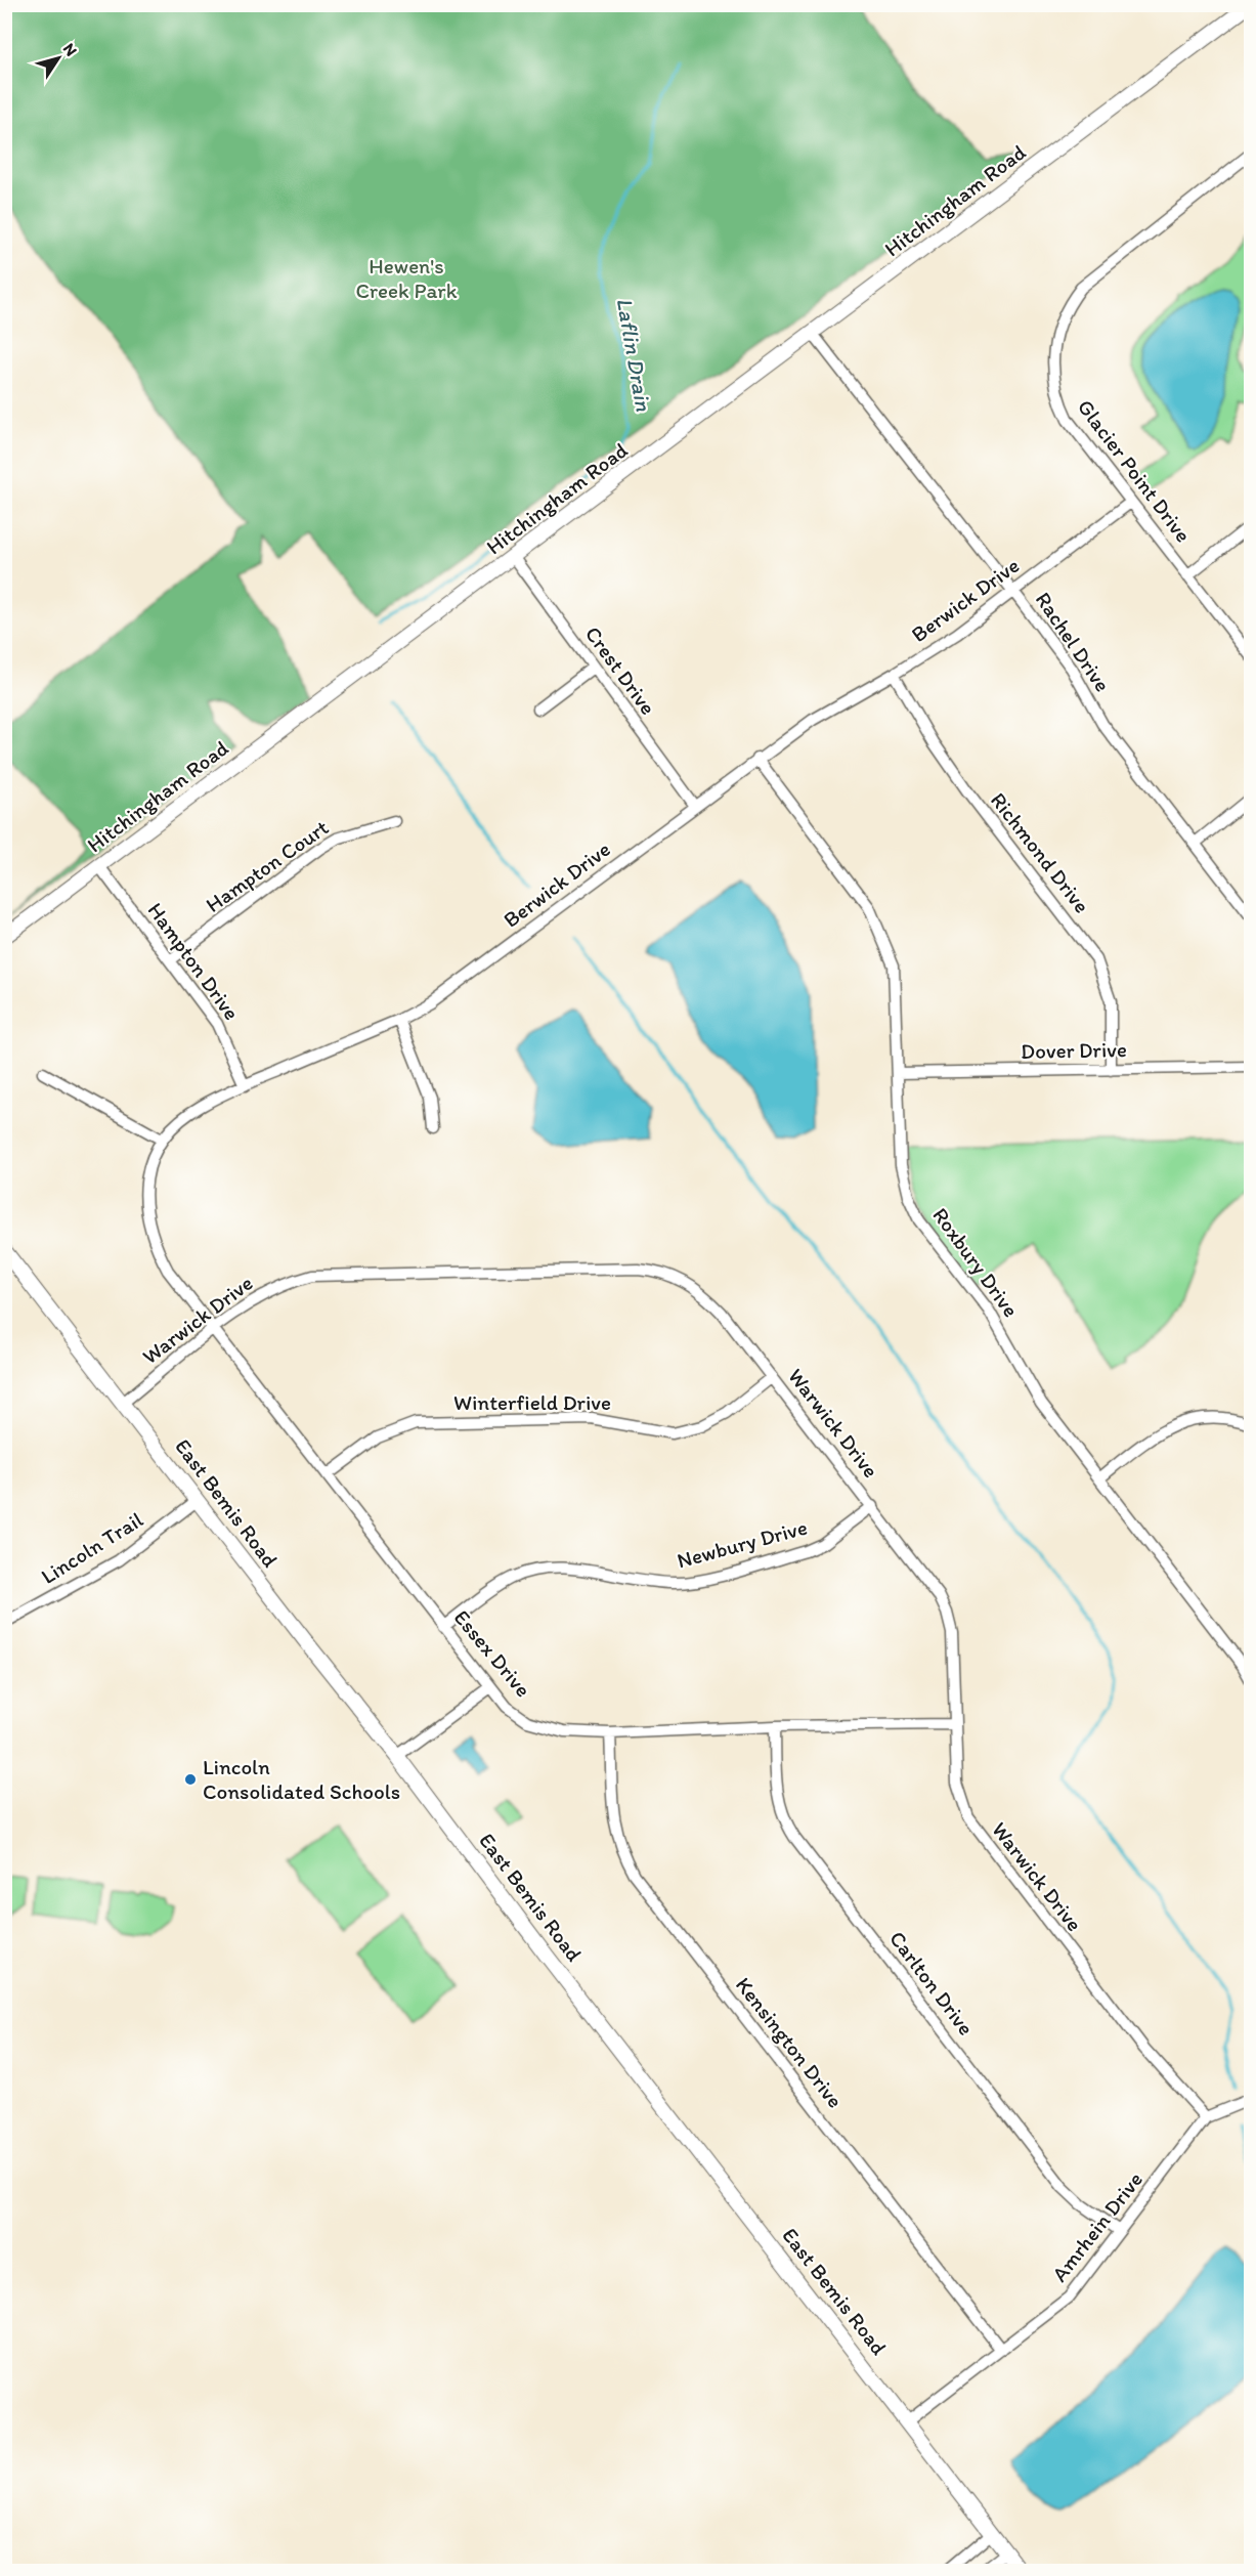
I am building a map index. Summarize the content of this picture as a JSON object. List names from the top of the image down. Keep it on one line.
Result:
{"streets":{"street":["Hitchingham Road","Glacier Point Drive","Berwick Drive","Rachel Drive","Crest Drive","Richmond Drive","Hampton Court","Hampton Drive","Dover Drive","Roxbury Drive","Warwick Drive","Winterfield Drive","East Bemis Road","Newbury Drive","Lincoln Trail","Essex Drive","Carlton Drive","Kensington Drive","Amrhein Drive"]},"crossings":[["Hitchingham Road","Rachel Drive"],["Hitchingham Road","Crest Drive"],["Hitchingham Road","Hampton Drive"],["Glacier Point Drive","Berwick Drive"],["Berwick Drive","Rachel Drive"],["Berwick Drive","Crest Drive"],["Berwick Drive","Richmond Drive"],["Berwick Drive","Hampton Drive"],["Berwick Drive","Roxbury Drive"],["Berwick Drive","Warwick Drive"],["Berwick Drive","Essex Drive"],["Richmond Drive","Dover Drive"],["Hampton Court","Hampton Drive"],["Dover Drive","Roxbury Drive"],["Warwick Drive","Winterfield Drive"],["Warwick Drive","East Bemis Road"],["Warwick Drive","Newbury Drive"],["Warwick Drive","Essex Drive"],["Warwick Drive","Amrhein Drive"],["Winterfield Drive","Essex Drive"],["East Bemis Road","Lincoln Trail"],["East Bemis Road","Amrhein Drive"],["Newbury Drive","Essex Drive"],["Essex Drive","Carlton Drive"],["Essex Drive","Kensington Drive"],["Carlton Drive","Amrhein Drive"],["Kensington Drive","Amrhein Drive"]],"water":["Laflin Drain"],"parks":["Hewen's Creek Park"],"places":["Lincoln Consolidated Schools"],"north":"top right"}
